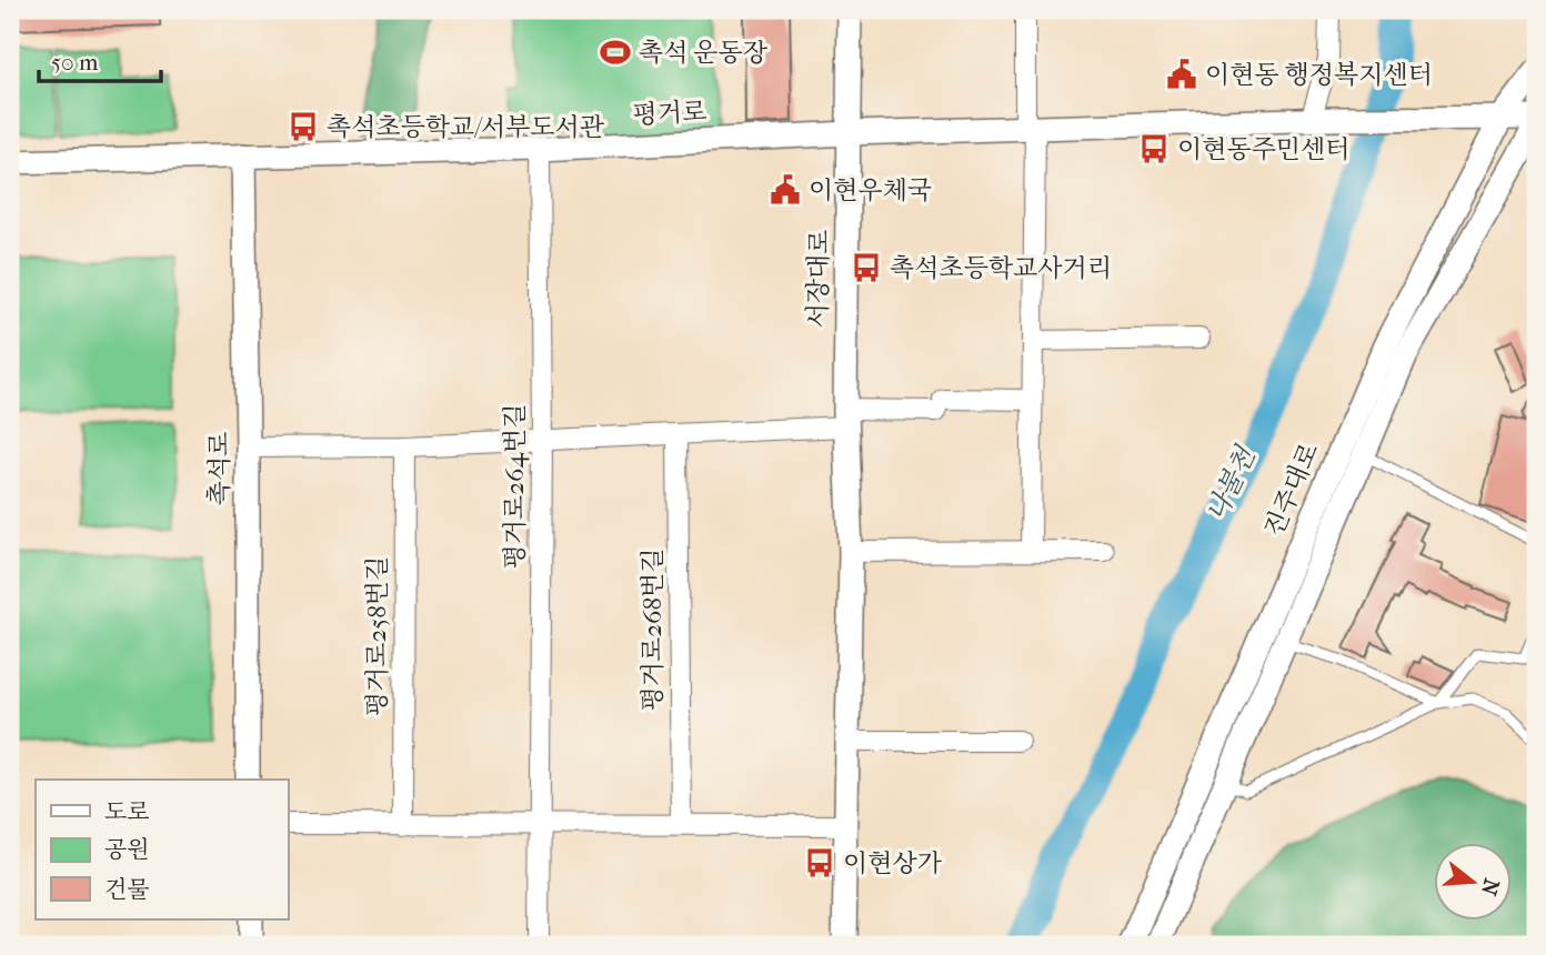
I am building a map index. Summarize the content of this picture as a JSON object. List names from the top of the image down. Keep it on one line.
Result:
{"streets":{"street":["평거로","서장대로","촉석로","평거로264번길","진주대로","평거로268번길","평거로258번길"]},"crossings":[["평거로","서장대로"],["평거로","촉석로"],["평거로","평거로264번길"],["평거로","진주대로"]],"water":["나불천"],"places":{"sports":["촉석 운동장"],"public building":["이현동 행정복지센터","이현우체국"],"bus stop":["촉석초등학교/서부도서관","이현동주민센터","촉석초등학교사거리","이현상가"]},"legend":["도로","공원","건물"],"scale_bar":"50 m","north":"right"}
